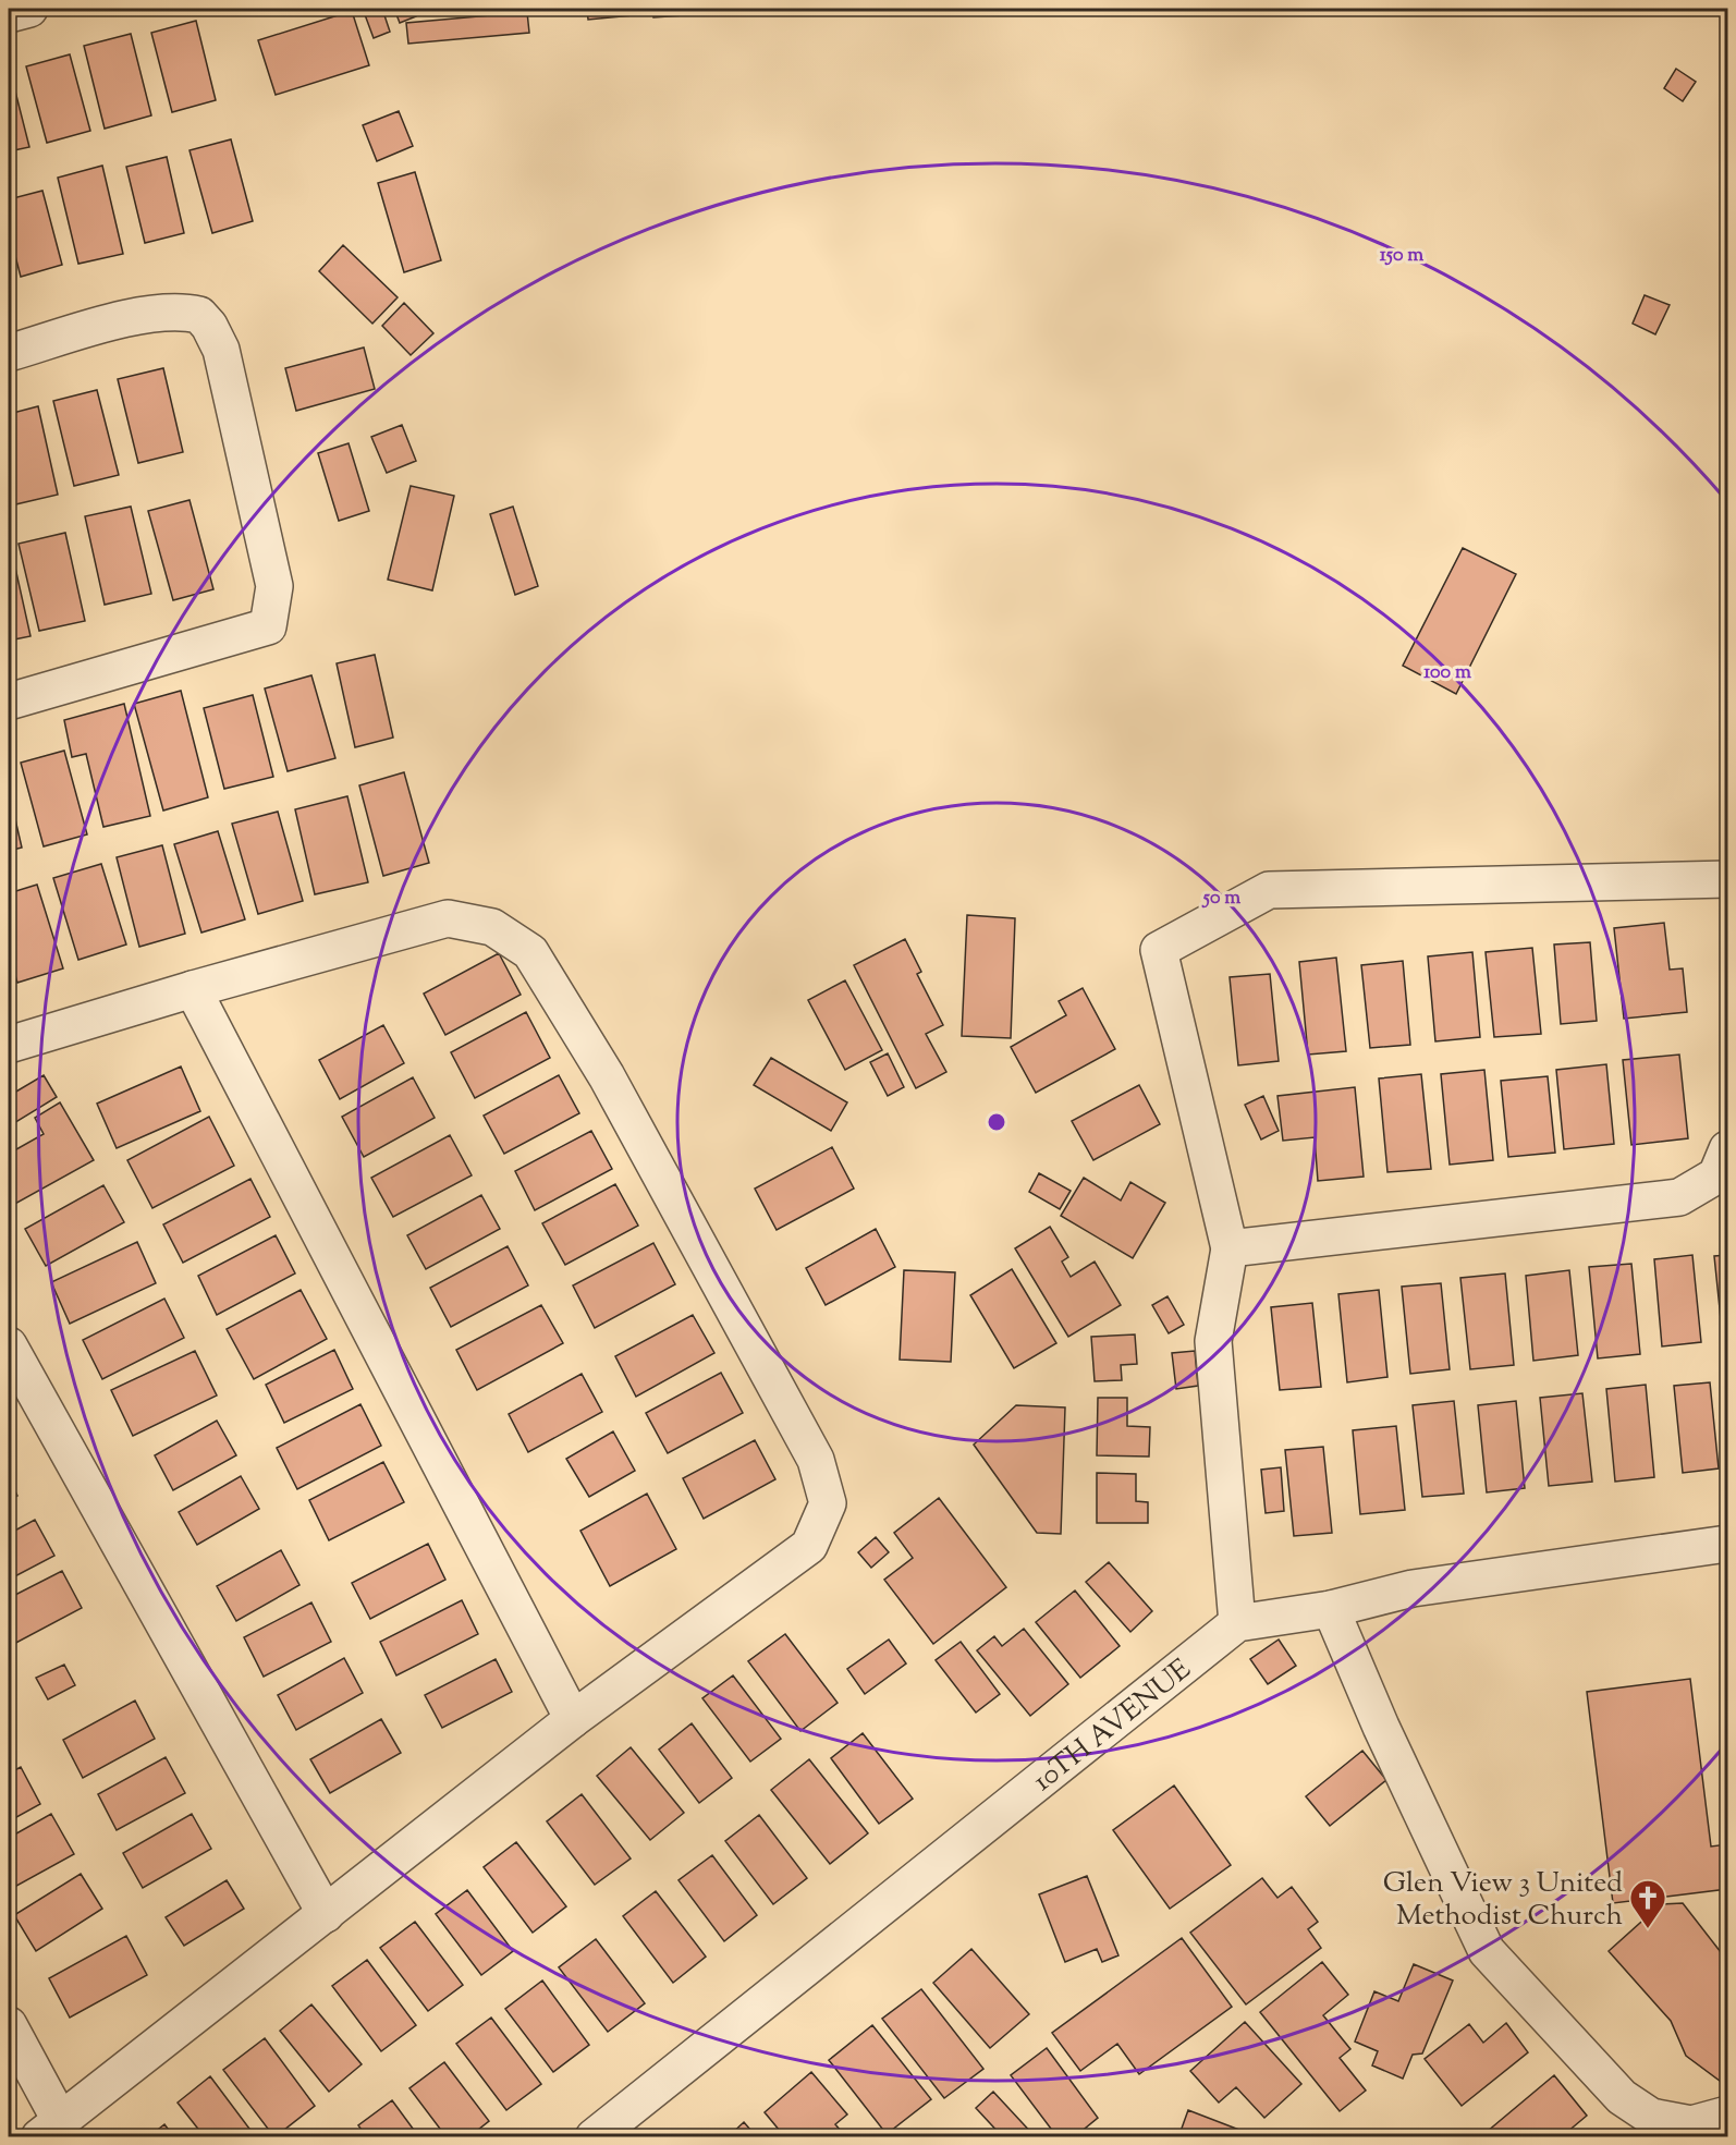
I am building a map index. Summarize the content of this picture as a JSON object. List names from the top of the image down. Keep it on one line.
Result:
{"streets":{"street":["10TH AVENUE"]},"places":{"church":["Glen View 3 United Methodist Church"]},"rings":["150 m","100 m","50 m"]}
